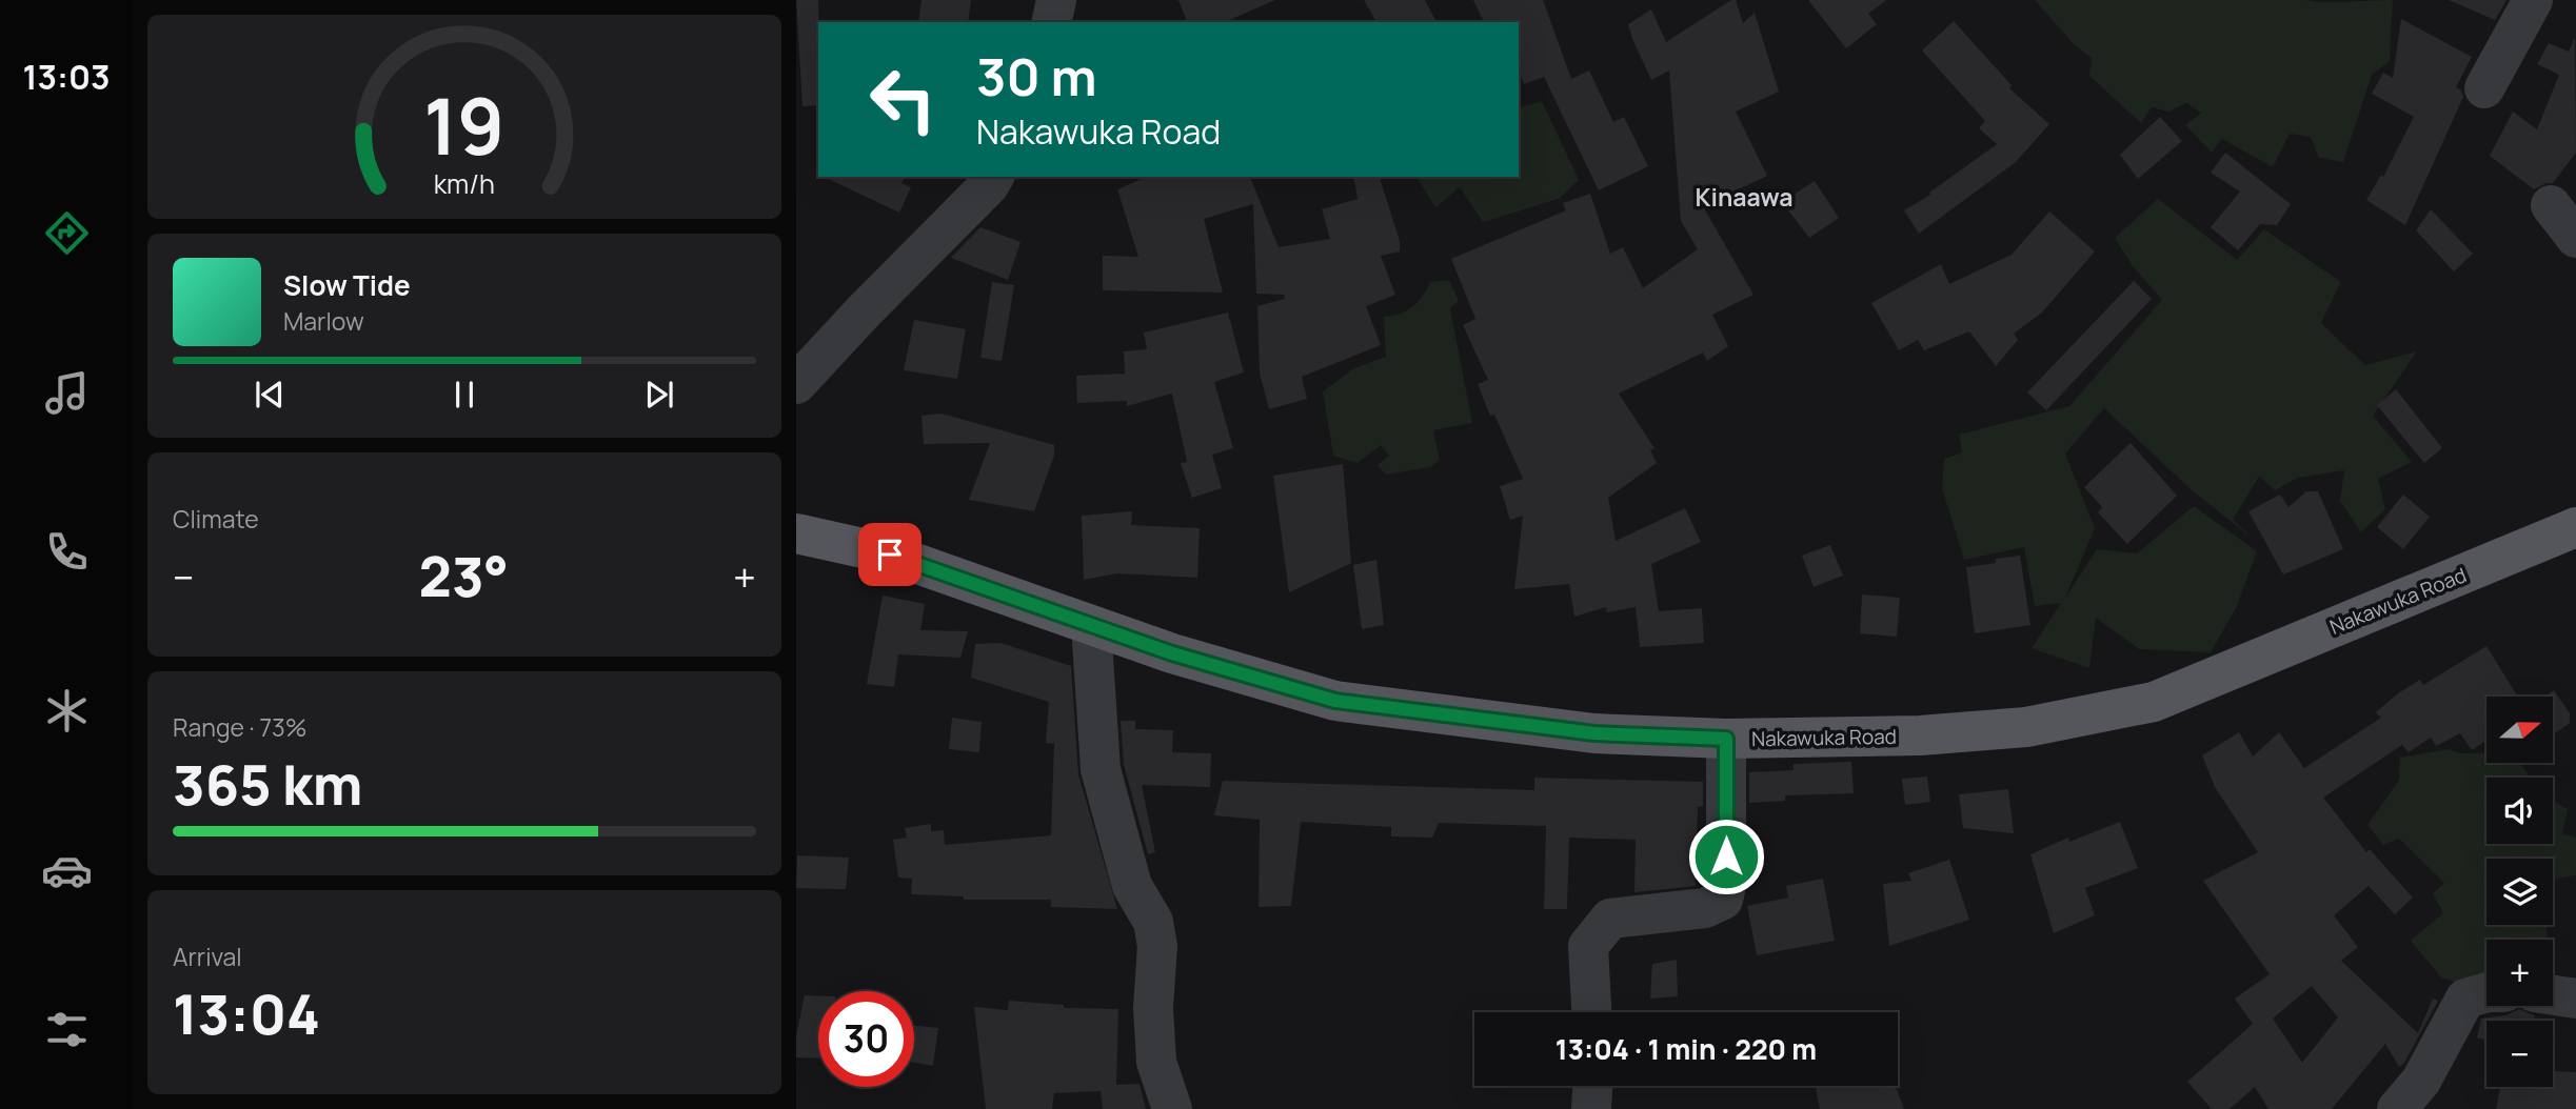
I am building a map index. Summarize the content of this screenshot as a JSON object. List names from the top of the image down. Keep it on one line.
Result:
{"streets":{"main road":["Nakawuka Road"]},"districts":["Kinaawa"],"north":"right","page":{"tabs":"13:03","turn":["30 m","Nakawuka Road"],"song":["Slow Tide","Marlow"],"tile":["Climate",["Range · 73%","365 km"],["Arrival","13:04"]],"heat":["−","23°","+"],"map_buttons":["+","−"],"limit":"30","trip":"13:04 · 1 min · 220 m","gauge":["19","km/h"]}}
